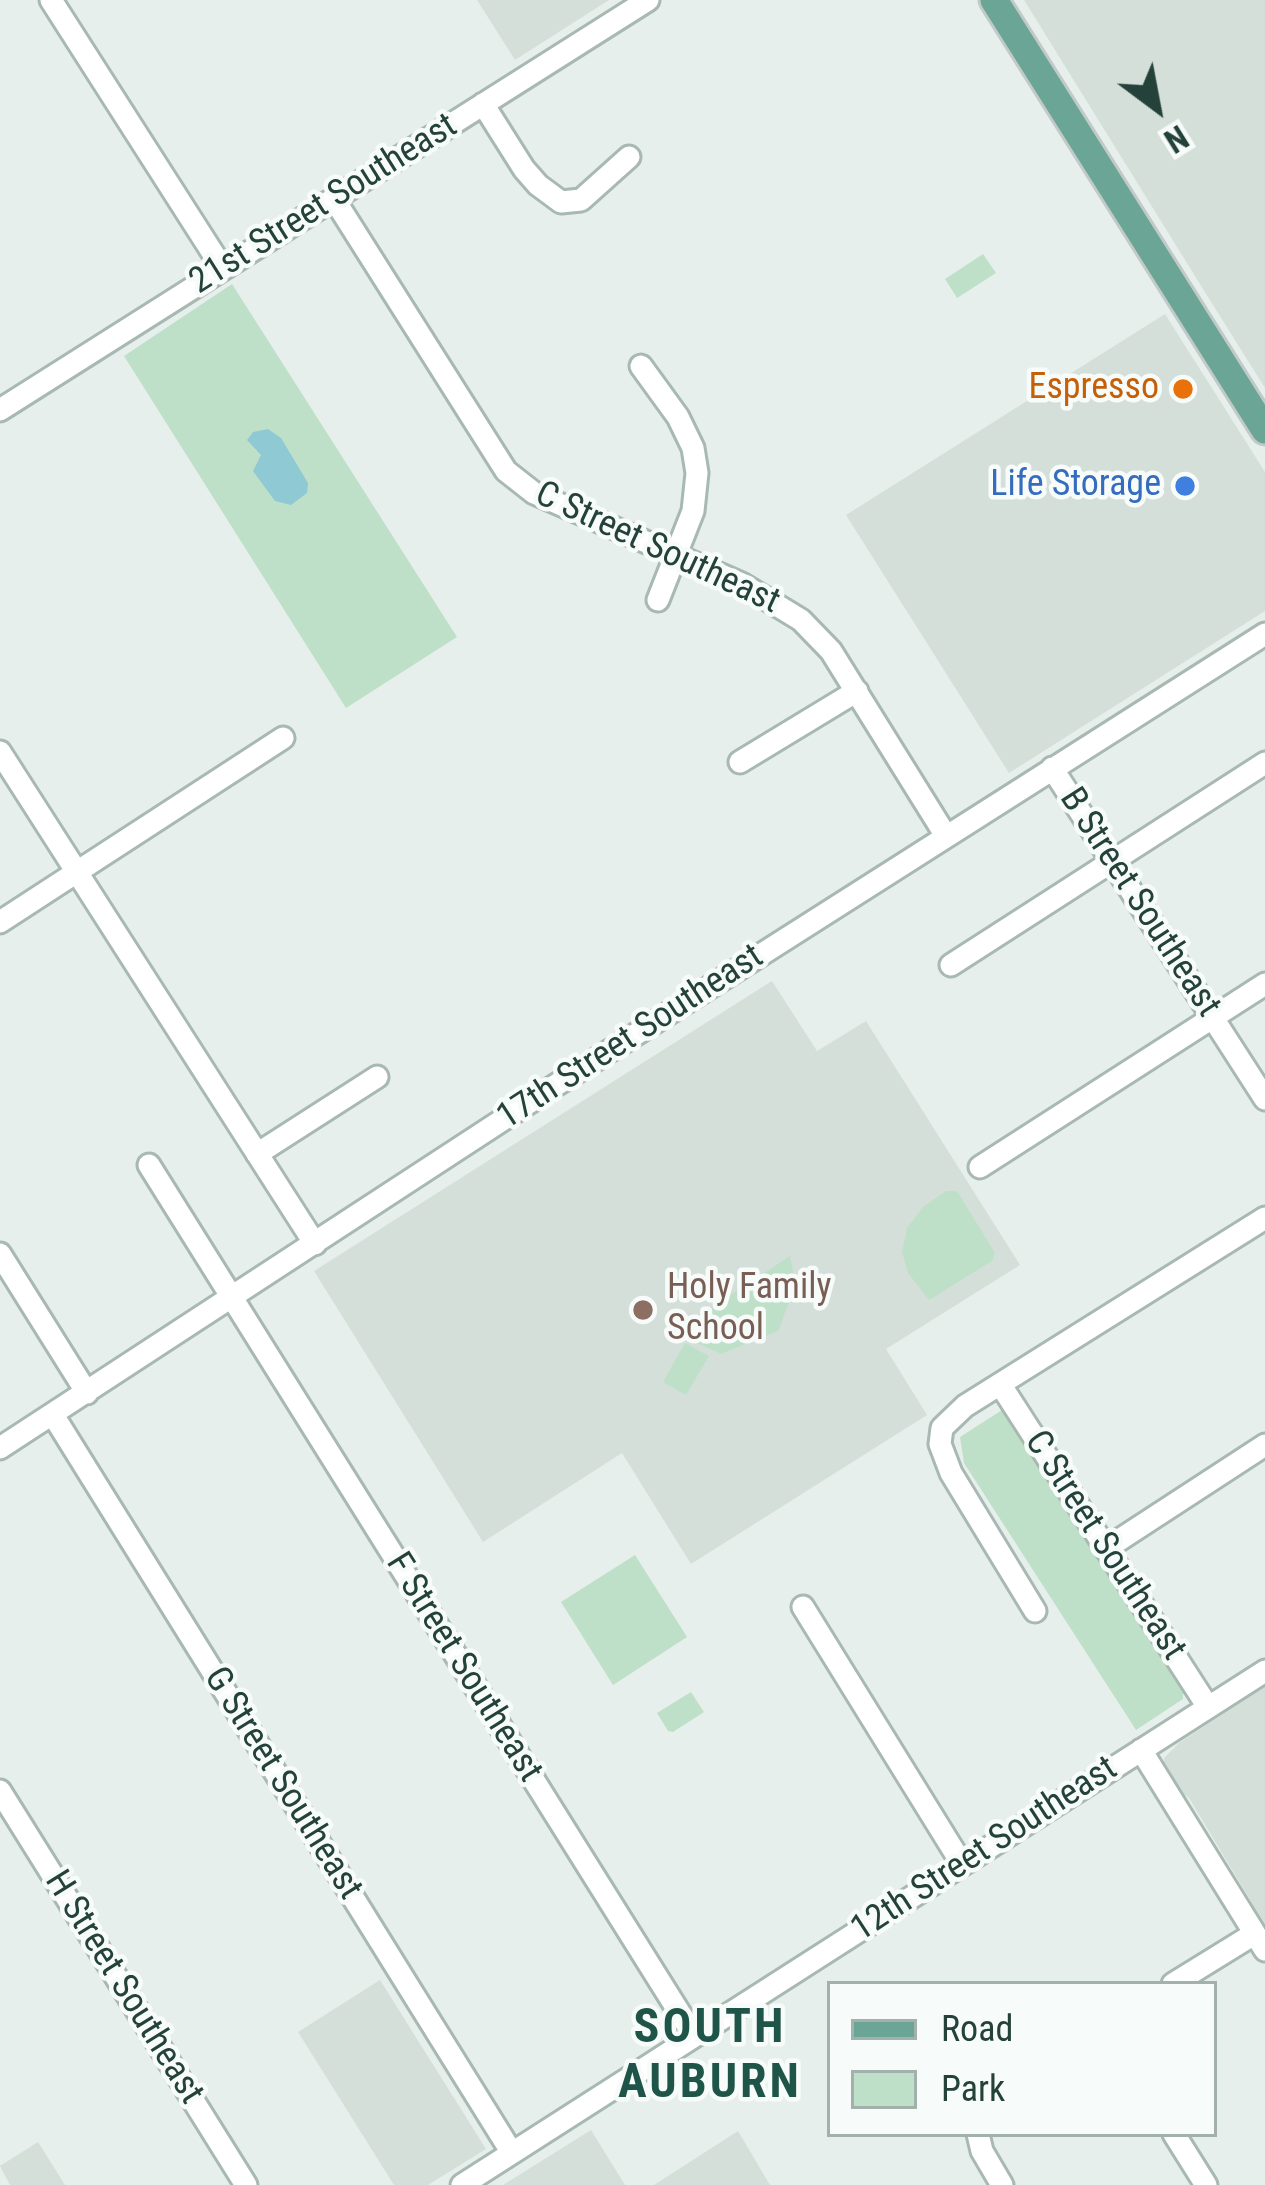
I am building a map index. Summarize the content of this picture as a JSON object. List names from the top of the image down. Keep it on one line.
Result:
{"streets":{"street":["21st Street Southeast","C Street Southeast","B Street Southeast","17th Street Southeast","F Street Southeast","G Street Southeast","12th Street Southeast","H Street Southeast"]},"crossings":[["21st Street Southeast","C Street Southeast"],["C Street Southeast","17th Street Southeast"],["C Street Southeast","12th Street Southeast"],["B Street Southeast","17th Street Southeast"],["17th Street Southeast","F Street Southeast"],["17th Street Southeast","G Street Southeast"],["F Street Southeast","12th Street Southeast"],["G Street Southeast","12th Street Southeast"]],"districts":["SOUTH AUBURN"],"places":["Espresso","Life Storage","Holy Family School"],"legend":["Road","Park"],"north":"bottom right"}
